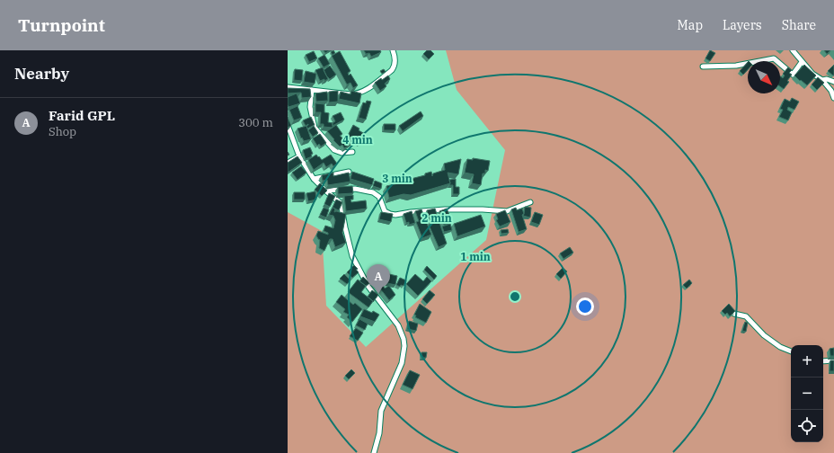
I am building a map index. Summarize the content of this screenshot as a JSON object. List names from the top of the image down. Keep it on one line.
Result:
{"north":"bottom right","page":{"header":"Turnpoint","nav":["Map","Layers","Share"],"heading":"Nearby","list":[{"mark":"A","name":"Farid GPL","note":"Shop","value":"300 m"}],"pins":"A","map_buttons":["+","−"]},"rings":["4 min","3 min","2 min","1 min"]}
